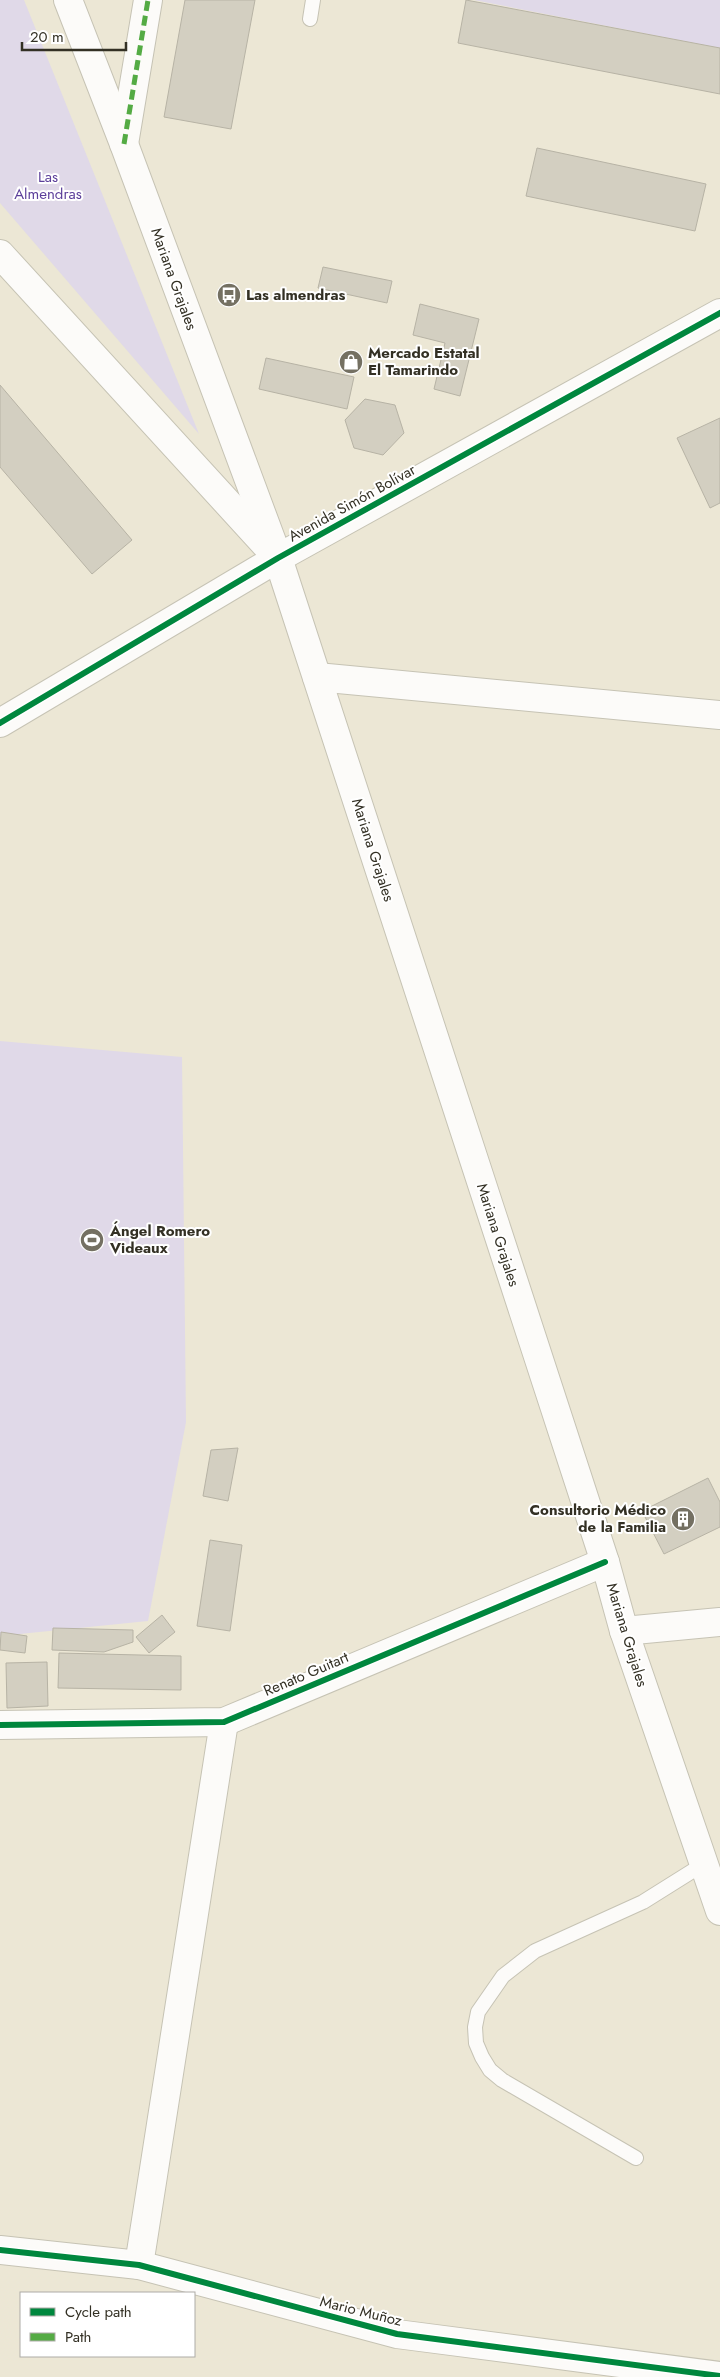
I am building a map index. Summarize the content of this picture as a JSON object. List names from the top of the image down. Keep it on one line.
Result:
{"streets":{"street":["Mariana Grajales","Avenida Simón Bolívar","Renato Guitart","Mario Muñoz"]},"crossings":[["Mariana Grajales","Avenida Simón Bolívar"],["Mariana Grajales","Renato Guitart"]],"parks":["Las Almendras"],"places":{"bus stop":["Las almendras"],"shop":["Mercado Estatal El Tamarindo"],"sports":["Ángel Romero Videaux"],"building":["Consultorio Médico de la Familia"]},"legend":["Cycle path","Path"],"scale_bar":"20 m"}
